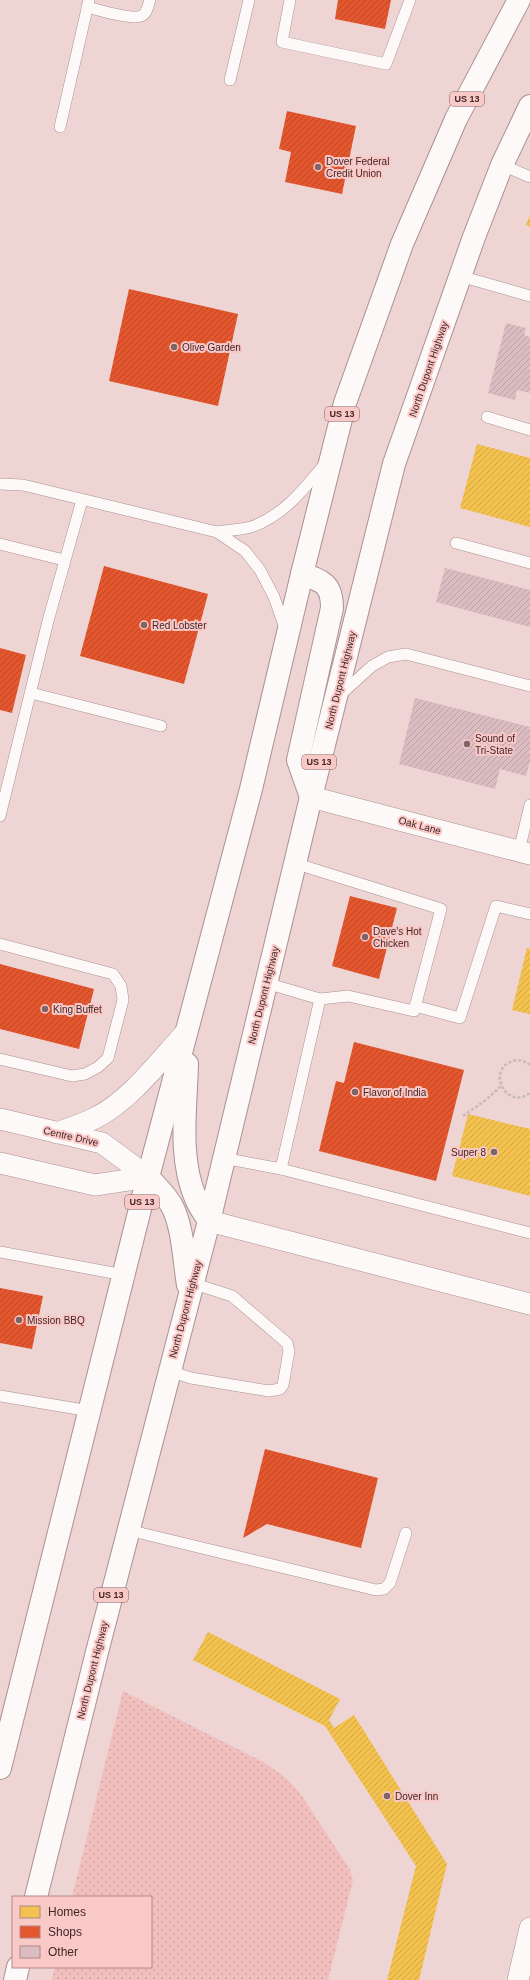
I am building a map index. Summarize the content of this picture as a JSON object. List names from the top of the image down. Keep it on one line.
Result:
{"streets":{"highway":["US 13","North Dupont Highway"],"street":["Oak Lane","Centre Drive"]},"crossings":[["US 13","Centre Drive"],["North Dupont Highway","Oak Lane"]],"places":["Dover Federal Credit Union","Olive Garden","Red Lobster","Sound of Tri-State","Dave's Hot Chicken","King Buffet","Flavor of India","Super 8","Mission BBQ","Dover Inn"],"legend":["Homes","Shops","Other"]}
